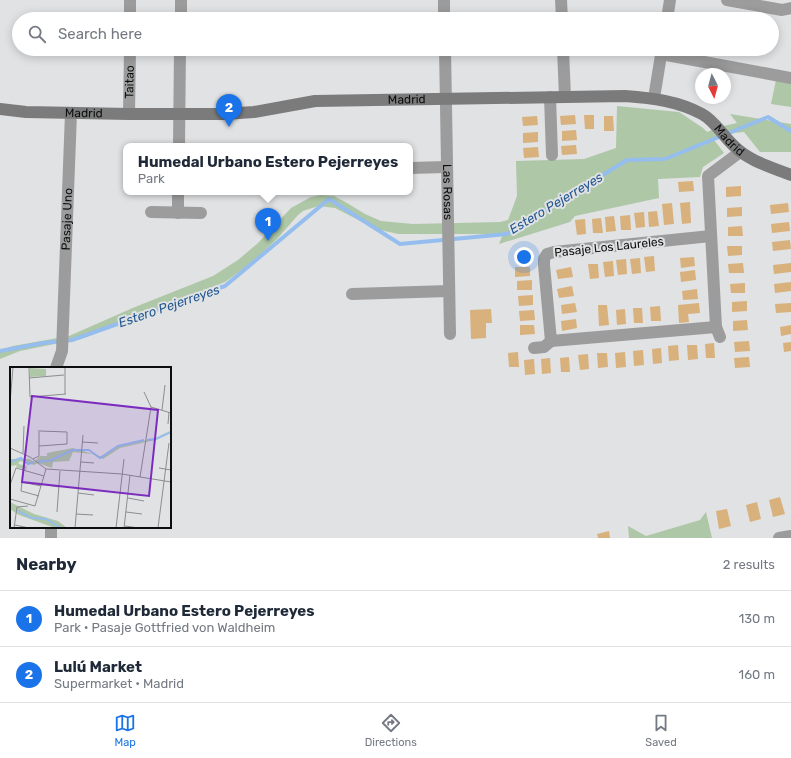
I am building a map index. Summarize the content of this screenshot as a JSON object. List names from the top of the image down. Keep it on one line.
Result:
{"streets":{"street":["Taitao","Madrid","Las Rosas","Pasaje Uno","Pasaje Los Laureles"]},"crossings":[["Taitao","Madrid"],["Madrid","Las Rosas"],["Madrid","Pasaje Uno"]],"water":["Estero Pejerreyes"],"north":"bottom","page":{"search":"Search here","pins":["2","1"],"popup":["Humedal Urbano Estero Pejerreyes","Park"],"heading":["Nearby","2 results"],"list":[{"mark":"1","name":"Humedal Urbano Estero Pejerreyes","note":"Park · Pasaje Gottfried von Waldheim","value":"130 m"},{"mark":"2","name":"Lulú Market","note":"Supermarket · Madrid","value":"160 m"}],"nav":["Map","Directions","Saved"]}}
